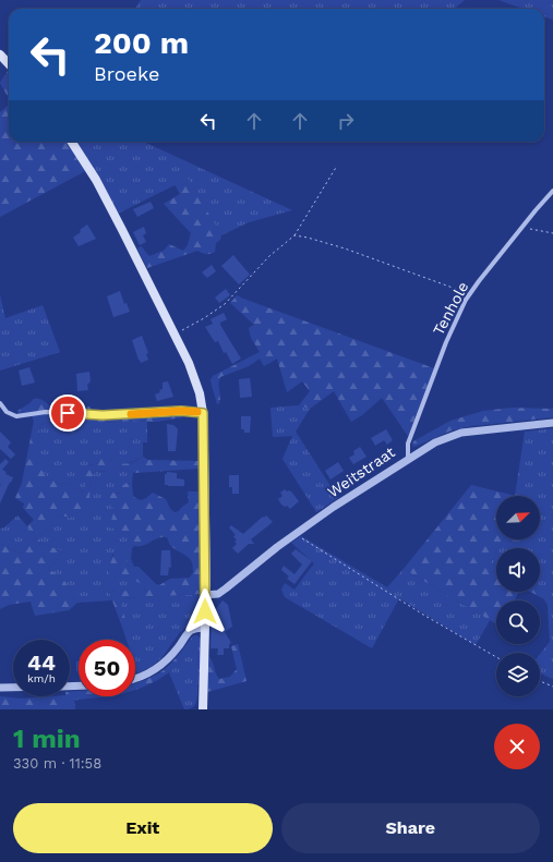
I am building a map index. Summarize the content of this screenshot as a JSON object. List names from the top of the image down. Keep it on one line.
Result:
{"streets":{"street":["Tenhole","Weitstraat"]},"crossings":[["Tenhole","Weitstraat"]],"north":"top right","page":{"turn":["200 m","Broeke"],"speed":"44 km/h","limit":"50","heading":["1 min","330 m · 11:58"],"buttons":["Exit","Share"]}}
